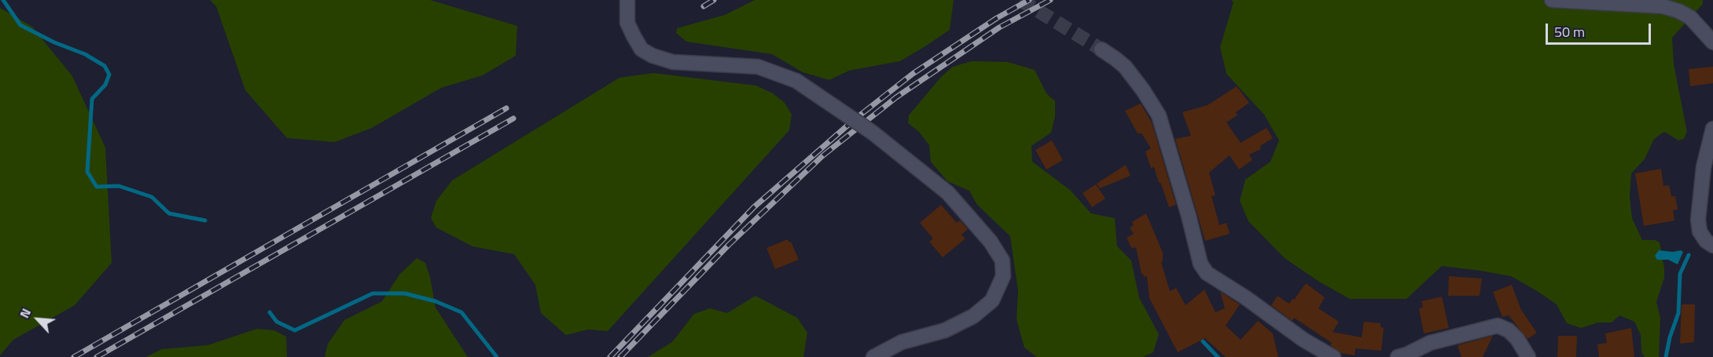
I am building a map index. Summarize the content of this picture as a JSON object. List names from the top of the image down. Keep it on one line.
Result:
{"scale_bar":"50 m","north":"top left"}
